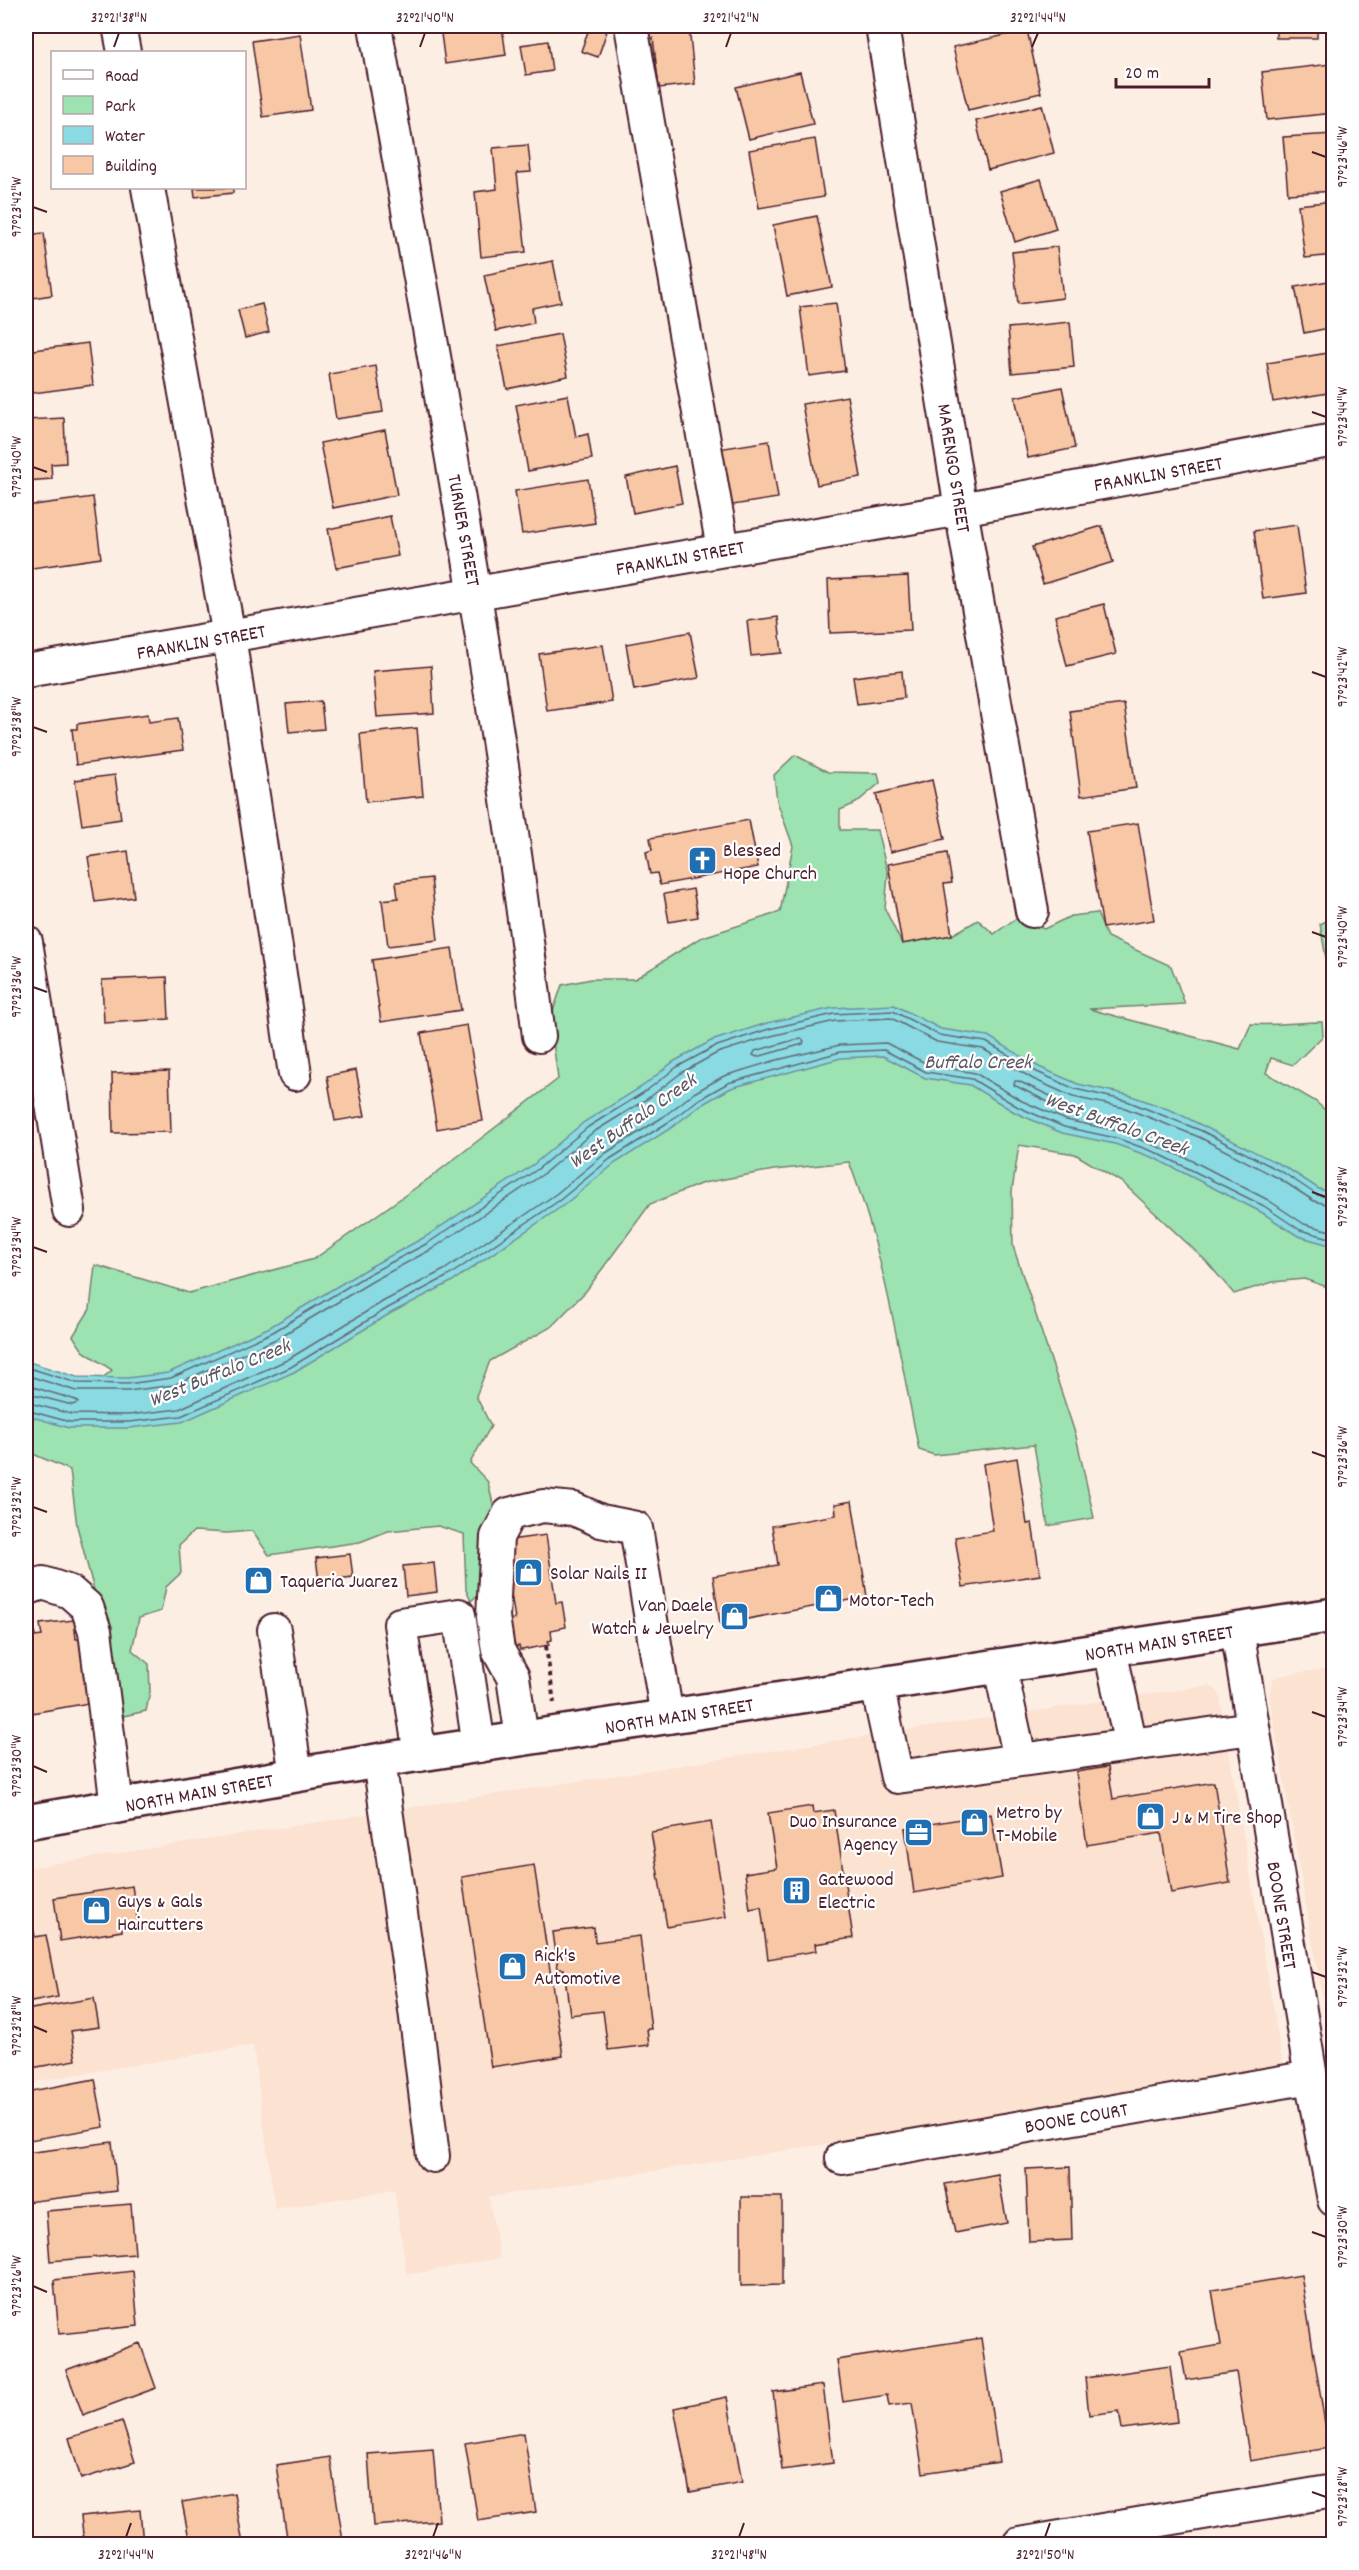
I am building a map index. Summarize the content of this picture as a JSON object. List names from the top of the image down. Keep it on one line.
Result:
{"streets":{"main road":["NORTH MAIN STREET"],"street":["MARENGO STREET","FRANKLIN STREET","TURNER STREET","BOONE STREET","BOONE COURT"]},"crossings":[["MARENGO STREET","FRANKLIN STREET"],["FRANKLIN STREET","TURNER STREET"],["NORTH MAIN STREET","BOONE STREET"],["BOONE STREET","BOONE COURT"]],"water":["Buffalo Creek","West Buffalo Creek"],"places":{"church":["Blessed Hope Church"],"shop":["Solar Nails II","Taqueria Juarez","Motor-Tech","Van Daele Watch & Jewelry","J & M Tire Shop","Metro by T-Mobile","Guys & Gals Haircutters","Rick's Automotive"],"office":["Duo Insurance Agency"],"building":["Gatewood Electric"]},"legend":["Road","Park","Water","Building"],"scale_bar":"20 m","coordinates":["32°21'38\"N","32°21'40\"N","32°21'42\"N","32°21'44\"N","97°23'46\"W","97°23'42\"W","97°23'44\"W","97°23'40\"W","97°23'38\"W","97°23'36\"W","97°23'34\"W","97°23'32\"W","97°23'30\"W","97°23'28\"W","97°23'26\"W","32°21'46\"N","32°21'48\"N","32°21'50\"N"]}
